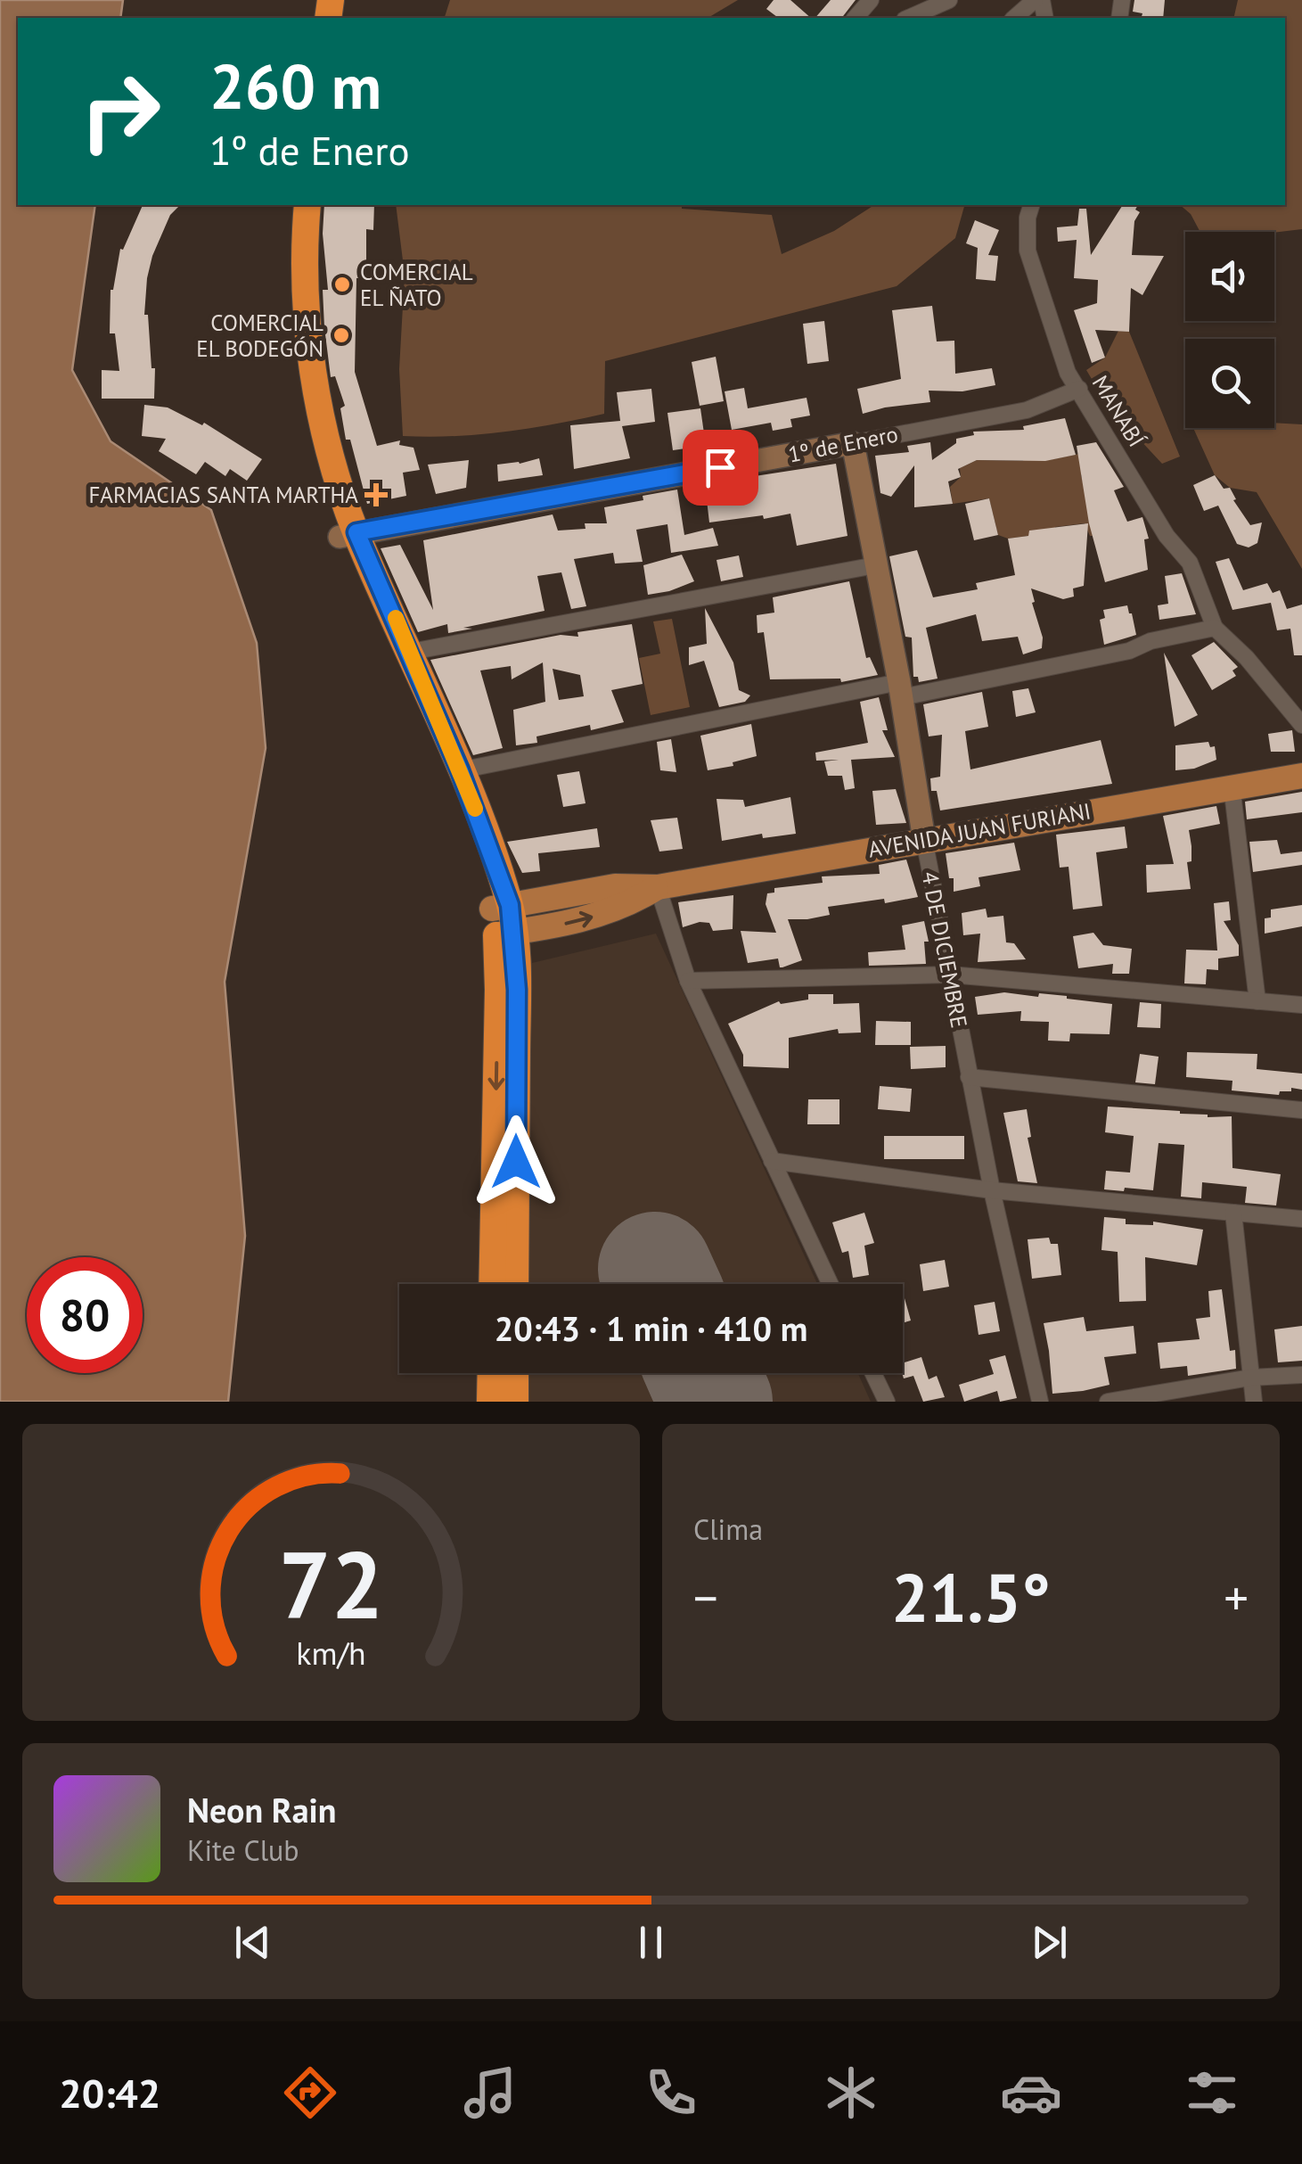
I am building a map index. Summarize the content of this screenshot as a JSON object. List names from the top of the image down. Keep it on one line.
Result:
{"streets":{"main road":["AVENIDA JUAN FURIANI"],"street":["MANABÍ","1º de Enero","4 DE DICIEMBRE"]},"crossings":[["MANABÍ","1º de Enero"],["1º de Enero","4 DE DICIEMBRE"],["AVENIDA JUAN FURIANI","4 DE DICIEMBRE"]],"places":{"other":["COMERCIAL EL ÑATO","COMERCIAL EL BODEGÓN"],"health":["FARMACIAS SANTA MARTHA"]},"page":{"turn":["260 m","1º de Enero"],"limit":"80","trip":"20:43 · 1 min · 410 m","tile":"Clima","heat":["−","21.5°","+"],"song":["Neon Rain","Kite Club"],"tabs":"20:42","gauge":["72","km/h"]}}
